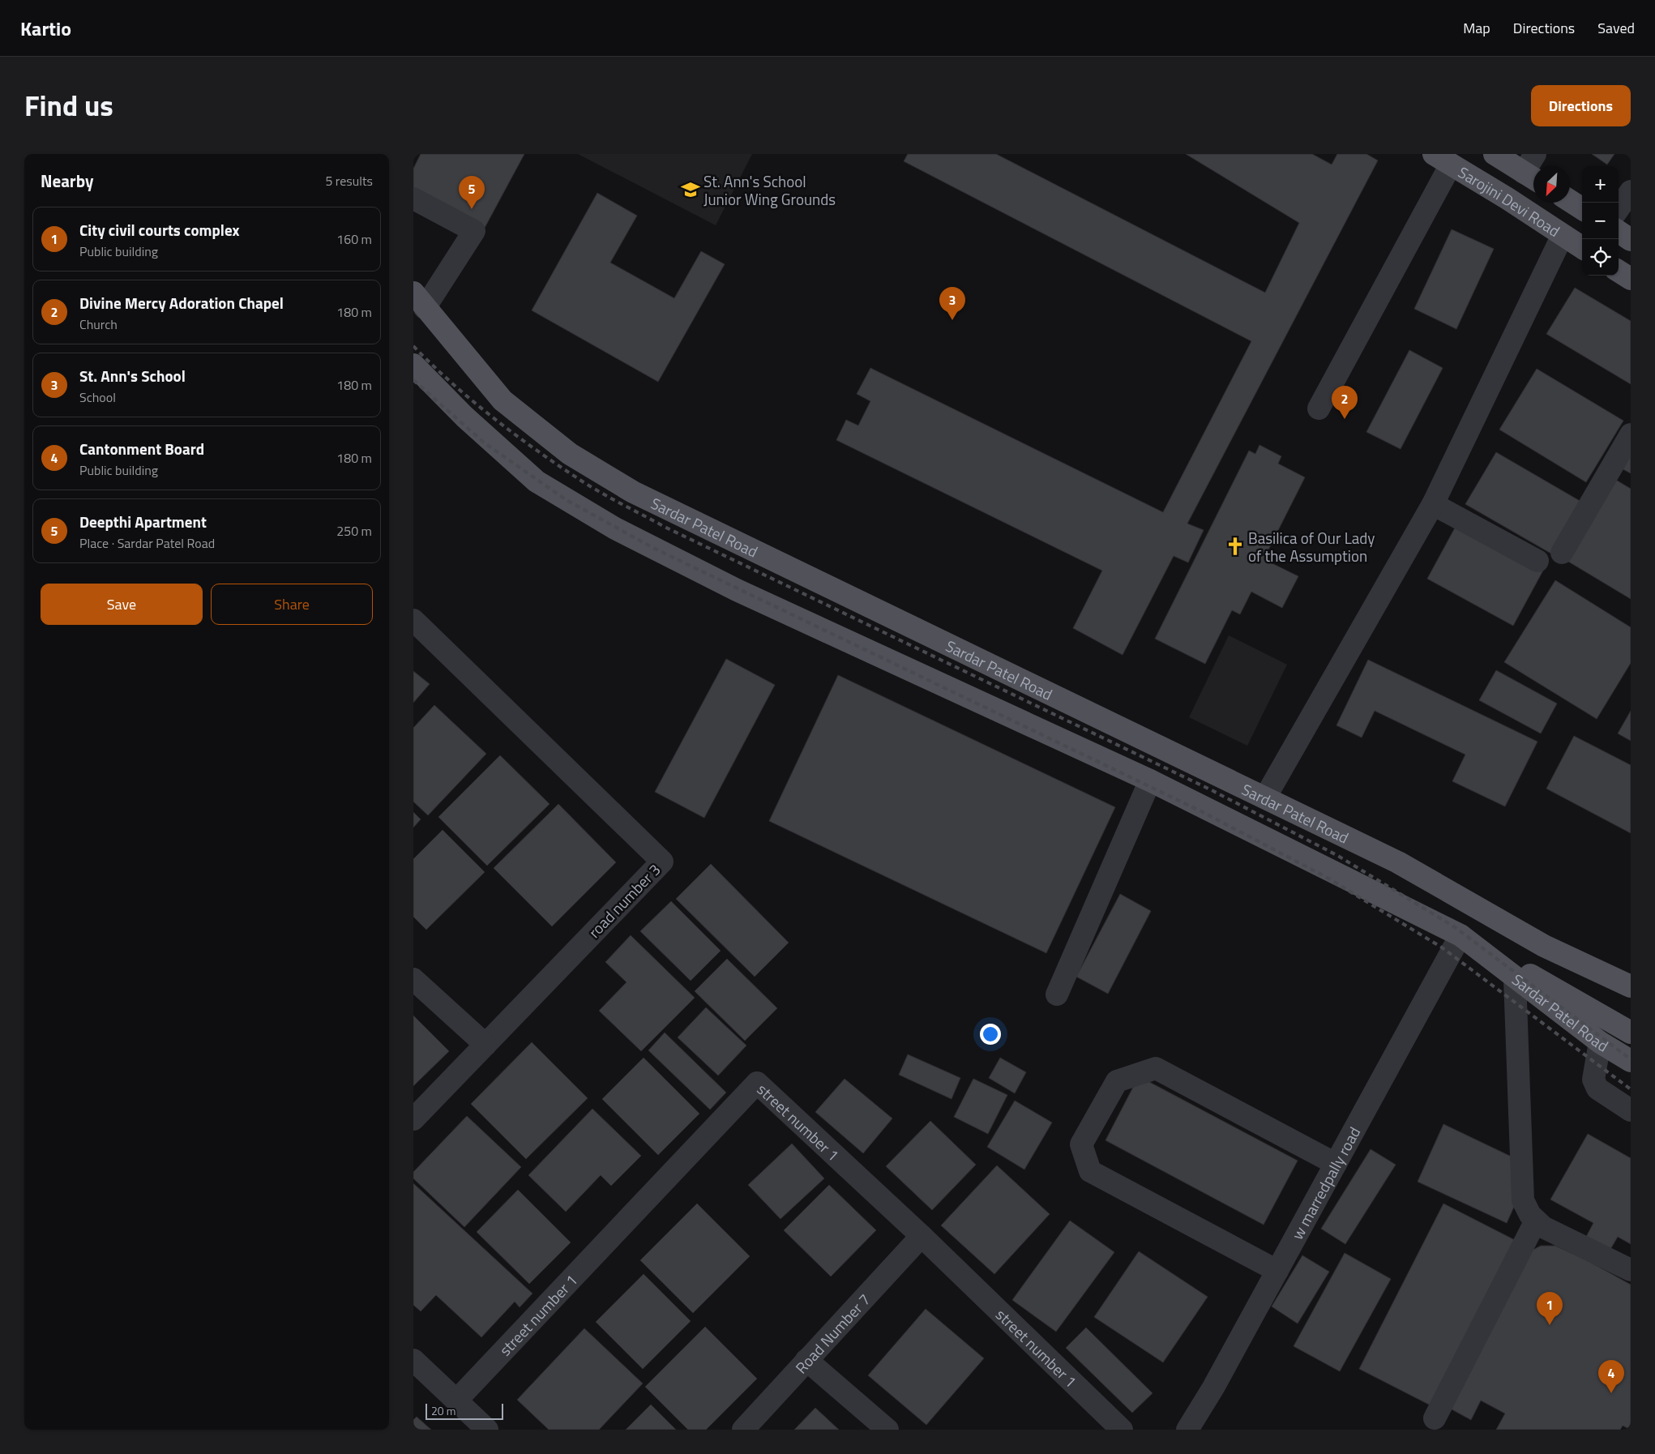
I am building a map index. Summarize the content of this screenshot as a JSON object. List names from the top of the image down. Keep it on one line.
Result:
{"streets":{"main road":["Sarojini Devi Road","Sardar Patel Road"],"street":["road number 3","street number 1","w marredpally road","Road Number 7"]},"crossings":[["Sardar Patel Road","w marredpally road"],["street number 1","Road Number 7"]],"places":{"school or university":["St. Ann's School Junior Wing Grounds"],"church":["Basilica of Our Lady of the Assumption"]},"scale_bar":"20 m","north":"bottom left","page":{"header":"Kartio","nav":["Map","Directions","Saved"],"title":"Find us","buttons":["Directions",["Save","Share"]],"heading":["Nearby","5 results"],"map_buttons":["+","−"],"pins":["5","3","2","1","4"],"list":[{"mark":"1","name":"City civil courts complex","note":"Public building","value":"160 m"},{"mark":"2","name":"Divine Mercy Adoration Chapel","note":"Church","value":"180 m"},{"mark":"3","name":"St. Ann's School","note":"School","value":"180 m"},{"mark":"4","name":"Cantonment Board","note":"Public building","value":"180 m"},{"mark":"5","name":"Deepthi Apartment","note":"Place · Sardar Patel Road","value":"250 m"}],"scale":"20 m"}}
